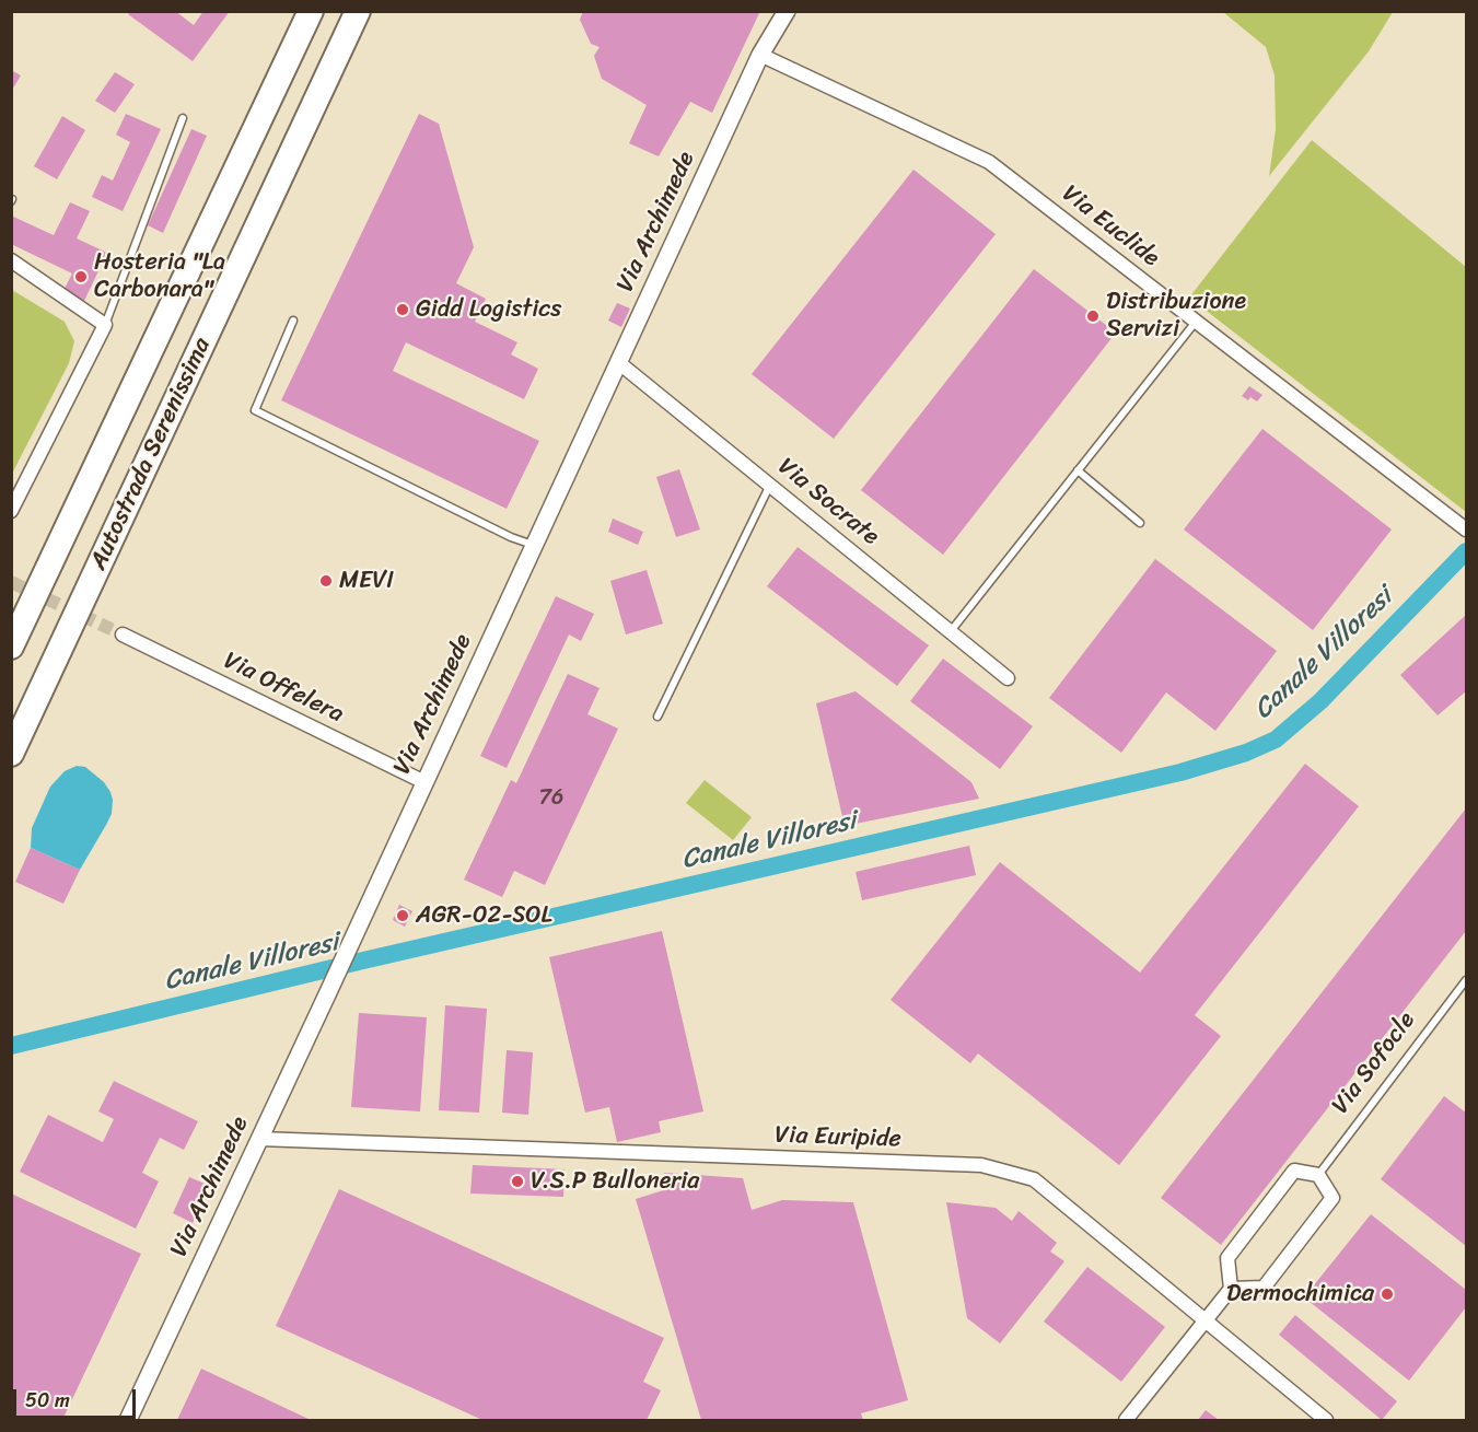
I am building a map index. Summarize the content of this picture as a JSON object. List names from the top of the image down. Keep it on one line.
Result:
{"streets":{"highway":["Autostrada Serenissima"],"street":["Via Archimede","Via Euclide","Via Socrate","Via Offelera","Via Euripide"],"lane":["Via Sofocle"]},"crossings":[["Via Archimede","Via Euclide"],["Via Archimede","Via Socrate"],["Via Archimede","Via Offelera"],["Via Archimede","Via Euripide"]],"water":["Canale Villoresi"],"places":["Hosteria \"La Carbonara\"","Gidd Logistics","Distribuzione Servizi","MEVI","AGR-02-SOL","V.S.P Bulloneria","Dermochimica"],"house_numbers":["76"],"scale_bar":"50 m"}
